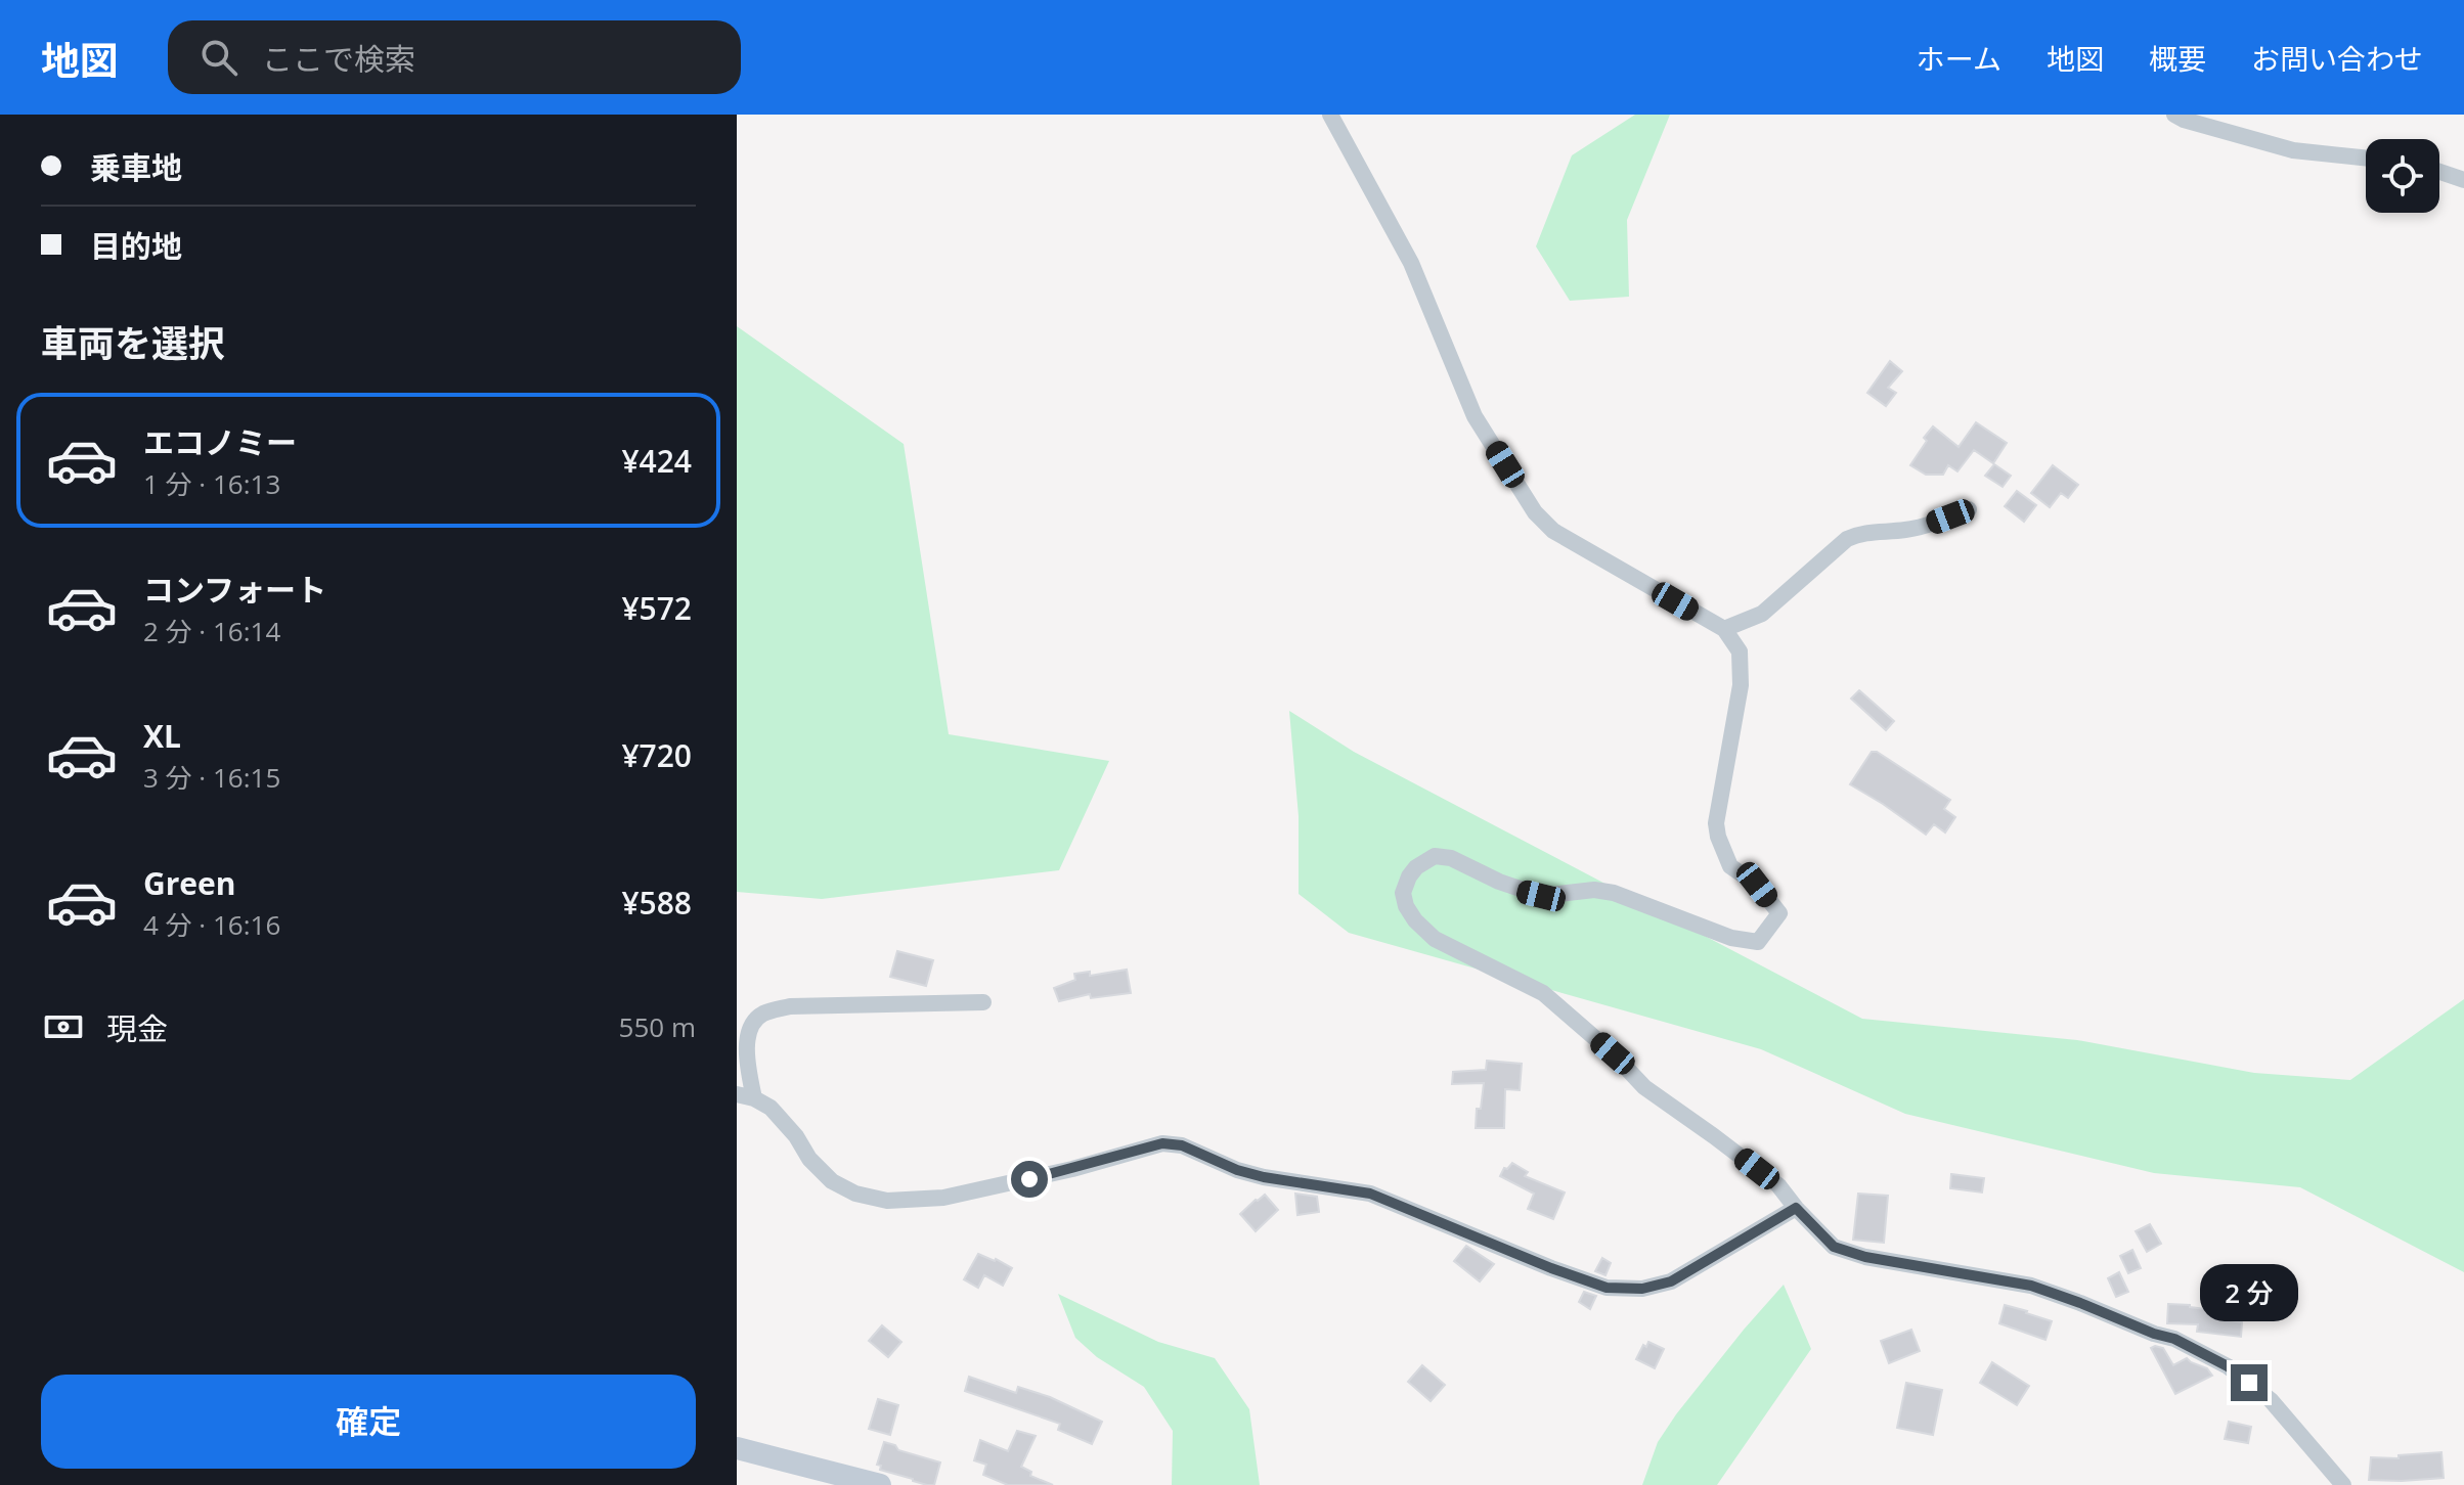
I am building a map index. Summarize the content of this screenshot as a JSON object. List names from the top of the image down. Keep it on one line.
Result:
{"page":{"header":"地図","search":"ここで検索","nav":["ホーム","地図","概要","お問い合わせ"],"banner":["乗車地","目的地"],"heading":"車両を選択","list":[{"name":"エコノミー","note":"1 分 · 16:13","value":"¥424"},{"name":"コンフォート","note":"2 分 · 16:14","value":"¥572"},{"name":"XL","note":"3 分 · 16:15","value":"¥720"},{"name":"Green","note":"4 分 · 16:16","value":"¥588"}],"pay":["現金","550 m"],"bubble":"2 分","buttons":"確定"}}
